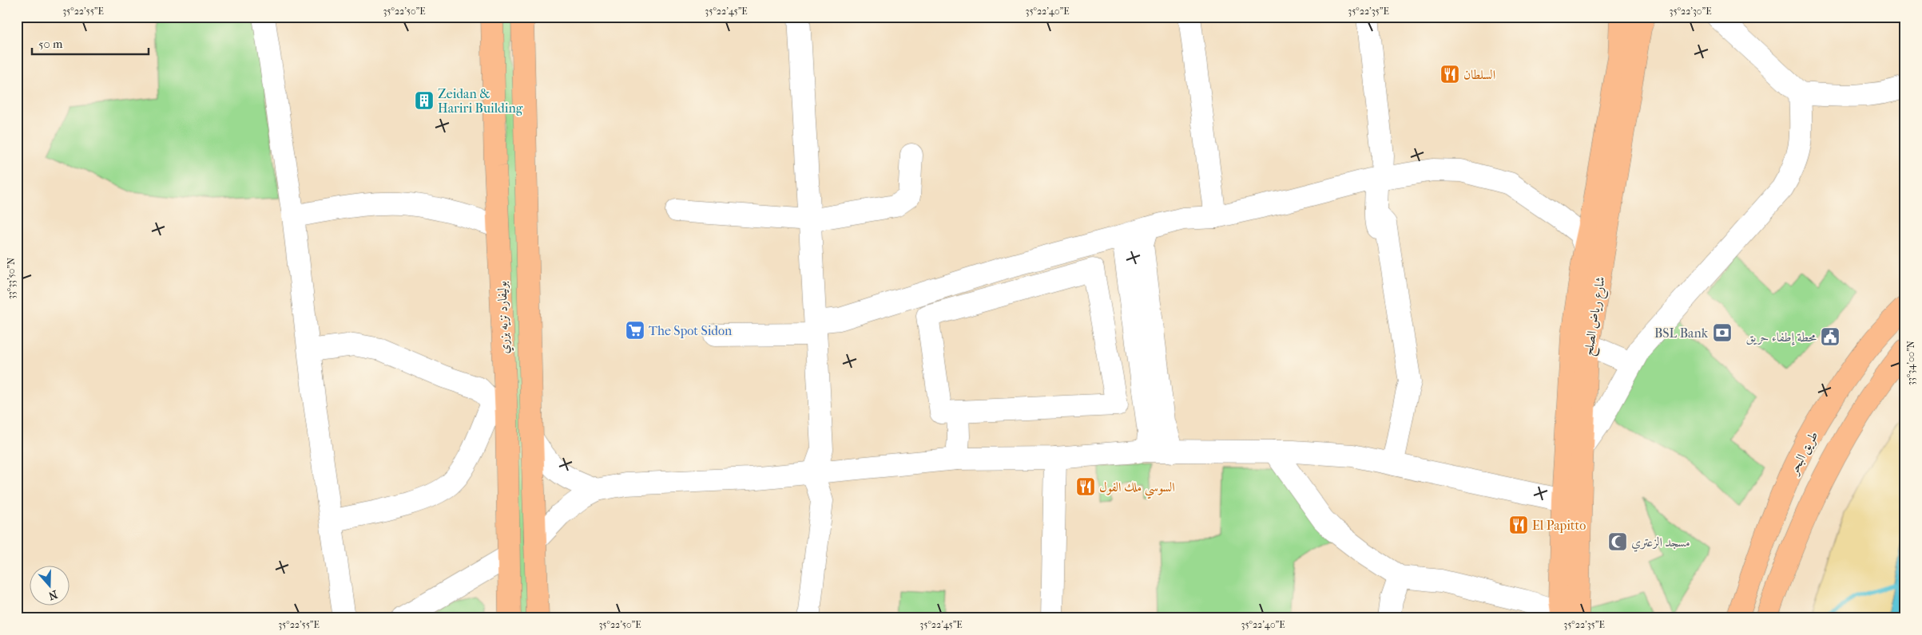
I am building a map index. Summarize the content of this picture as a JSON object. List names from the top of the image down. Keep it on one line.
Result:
{"streets":{"main road":["شارع رياض الصلح","بوليفارد نزيه بزري","طريق البحر"]},"places":{"restaurant":["السلطان","السوسي ملك الفول","El Papitto"],"building":["Zeidan & Hariri Building"],"supermarket":["The Spot Sidon"],"bank":["BSL Bank"],"public building":["محطة إطفاء حريق"],"mosque":["مسجد الزعتري"]},"scale_bar":"50 m","north":"bottom","coordinates":["35°22'55\"E","35°22'50\"E","35°22'45\"E","35°22'40\"E","35°22'35\"E","35°22'30\"E","33°33'50\"N","33°34'00\"N"]}
